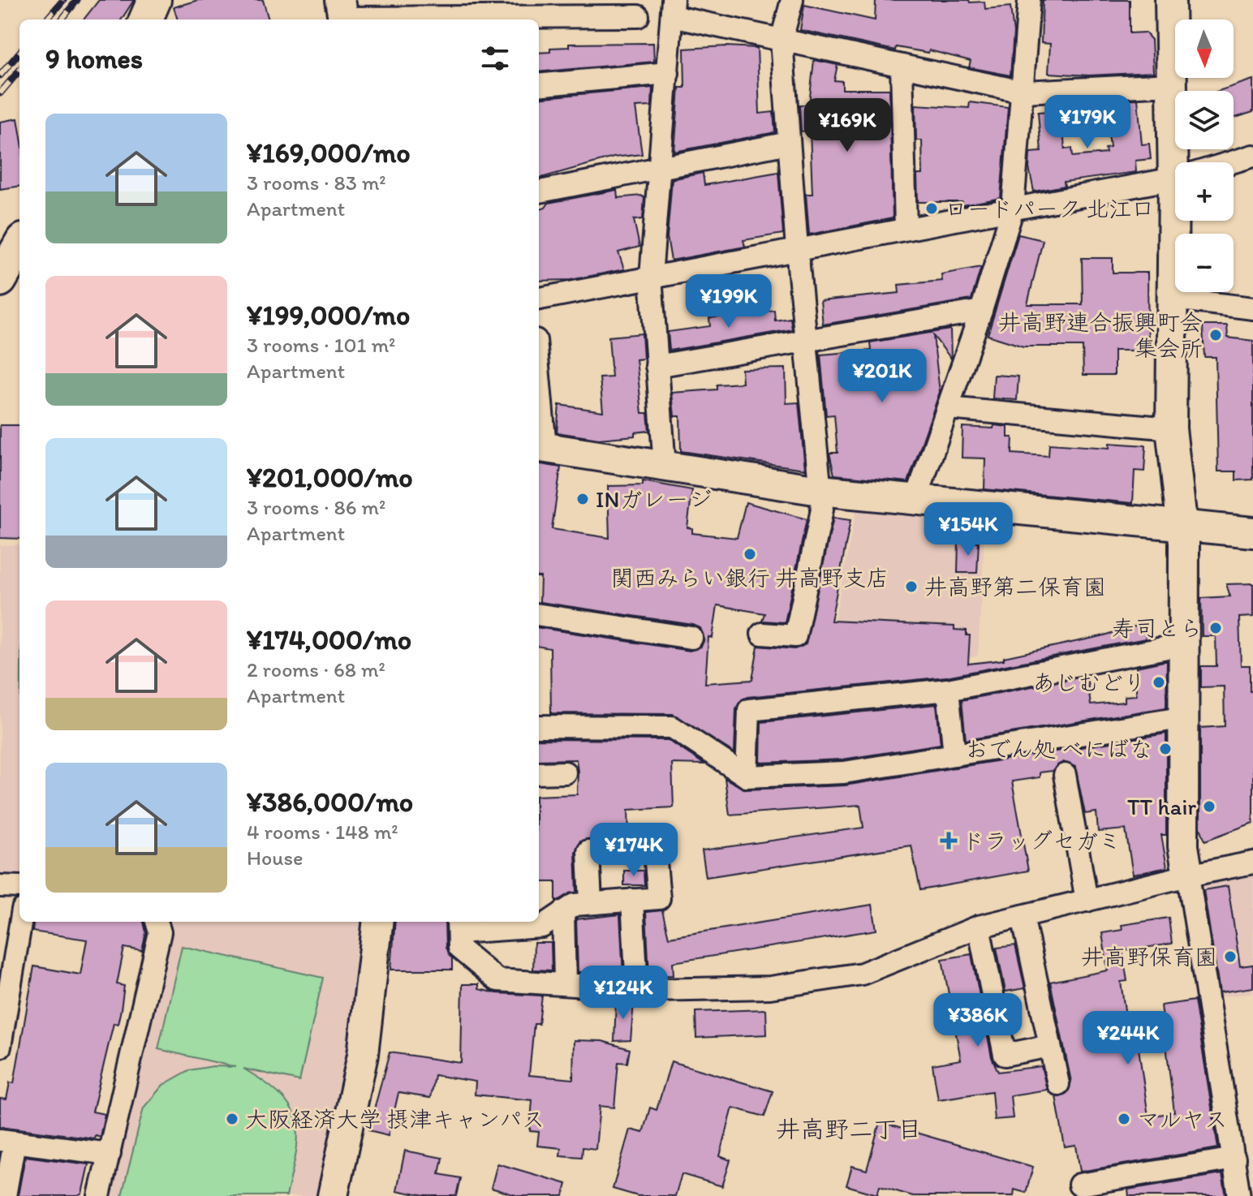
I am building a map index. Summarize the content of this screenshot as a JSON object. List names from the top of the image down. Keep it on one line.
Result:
{"districts":["井高野二丁目"],"places":{"other":["ロードパーク 北江口","井高野連合振興町会 集会所","INガレージ","関西みらい銀行 井高野支店","井高野第二保育園","寿司とら","あじむどり","おでん処 べにばな","TT hair","井高野保育園","大阪経済大学 摂津キャンパス","マルヤス"],"health":["ドラッグセガミ"]},"north":"bottom","page":{"map_buttons":["+","−"],"heading":"9 homes","price":["¥179K","¥169K","¥199K","¥201K","¥154K","¥174K","¥124K","¥386K","¥244K"],"list":[{"name":"¥169,000/mo","note":"3 rooms · 83 m² · Apartment"},{"name":"¥199,000/mo","note":"3 rooms · 101 m² · Apartment"},{"name":"¥201,000/mo","note":"3 rooms · 86 m² · Apartment"},{"name":"¥174,000/mo","note":"2 rooms · 68 m² · Apartment"},{"name":"¥386,000/mo","note":"4 rooms · 148 m² · House"}]}}
